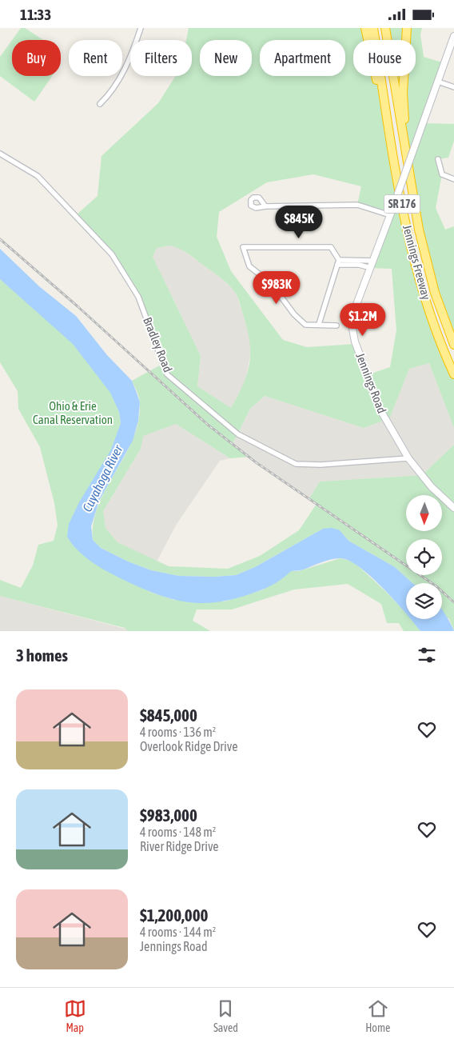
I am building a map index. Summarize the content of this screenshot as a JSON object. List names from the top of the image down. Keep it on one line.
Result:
{"streets":{"highway":["SR 176","Jennings Freeway"],"street":["Bradley Road","Jennings Road"]},"crossings":[["Bradley Road","Jennings Road"]],"water":["Cuyahoga River"],"parks":["Ohio & Erie Canal Reservation"],"north":"bottom","page":{"status":"11:33","chip":["Buy","Rent","Filters","New","Apartment","House"],"price":["$845K","$983K","$1.2M"],"heading":"3 homes","list":[{"name":"$845,000","note":"4 rooms · 136 m² · Overlook Ridge Drive"},{"name":"$983,000","note":"4 rooms · 148 m² · River Ridge Drive"},{"name":"$1,200,000","note":"4 rooms · 144 m² · Jennings Road"}],"tabs":["Map","Saved","Home"]}}
